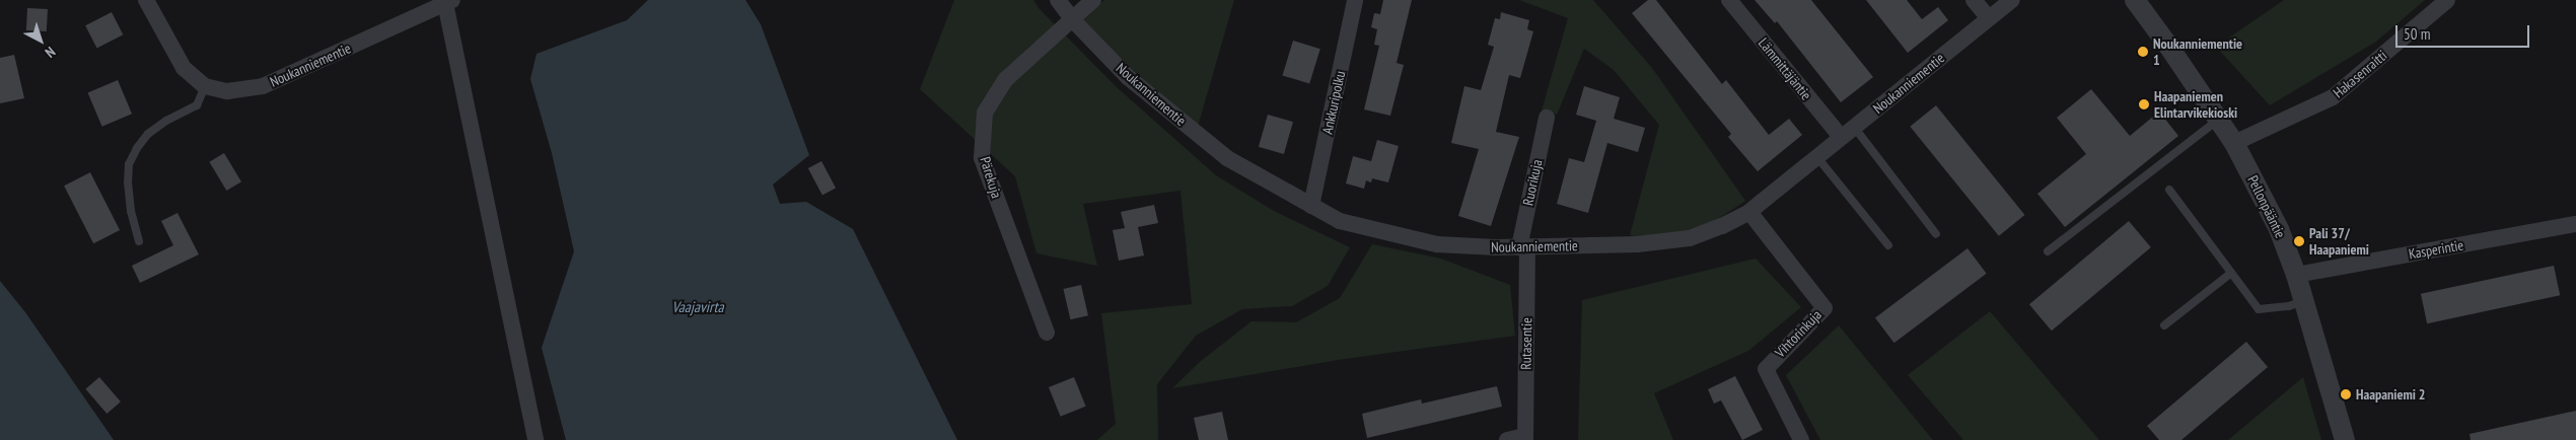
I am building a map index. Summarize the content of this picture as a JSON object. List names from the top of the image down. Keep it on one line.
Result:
{"streets":{"street":["Noukanniementie","Lämmittäjäntie","Hakasenraitti","Ankkuripolku","Pärekuja","Ruorikuja","Pellonpääntie","Kasperintie","Vihtorinkuja","Rutasentie"]},"crossings":[["Noukanniementie","Lämmittäjäntie"],["Noukanniementie","Ankkuripolku"],["Noukanniementie","Pärekuja"],["Noukanniementie","Ruorikuja"],["Noukanniementie","Vihtorinkuja"],["Noukanniementie","Rutasentie"],["Hakasenraitti","Pellonpääntie"],["Ruorikuja","Rutasentie"],["Pellonpääntie","Kasperintie"]],"water":["Vaajavirta"],"places":["Noukanniementie 1","Haapaniemen Elintarvikekioski","Pali 37/ Haapaniemi","Haapaniemi 2"],"scale_bar":"50 m","north":"bottom right"}
